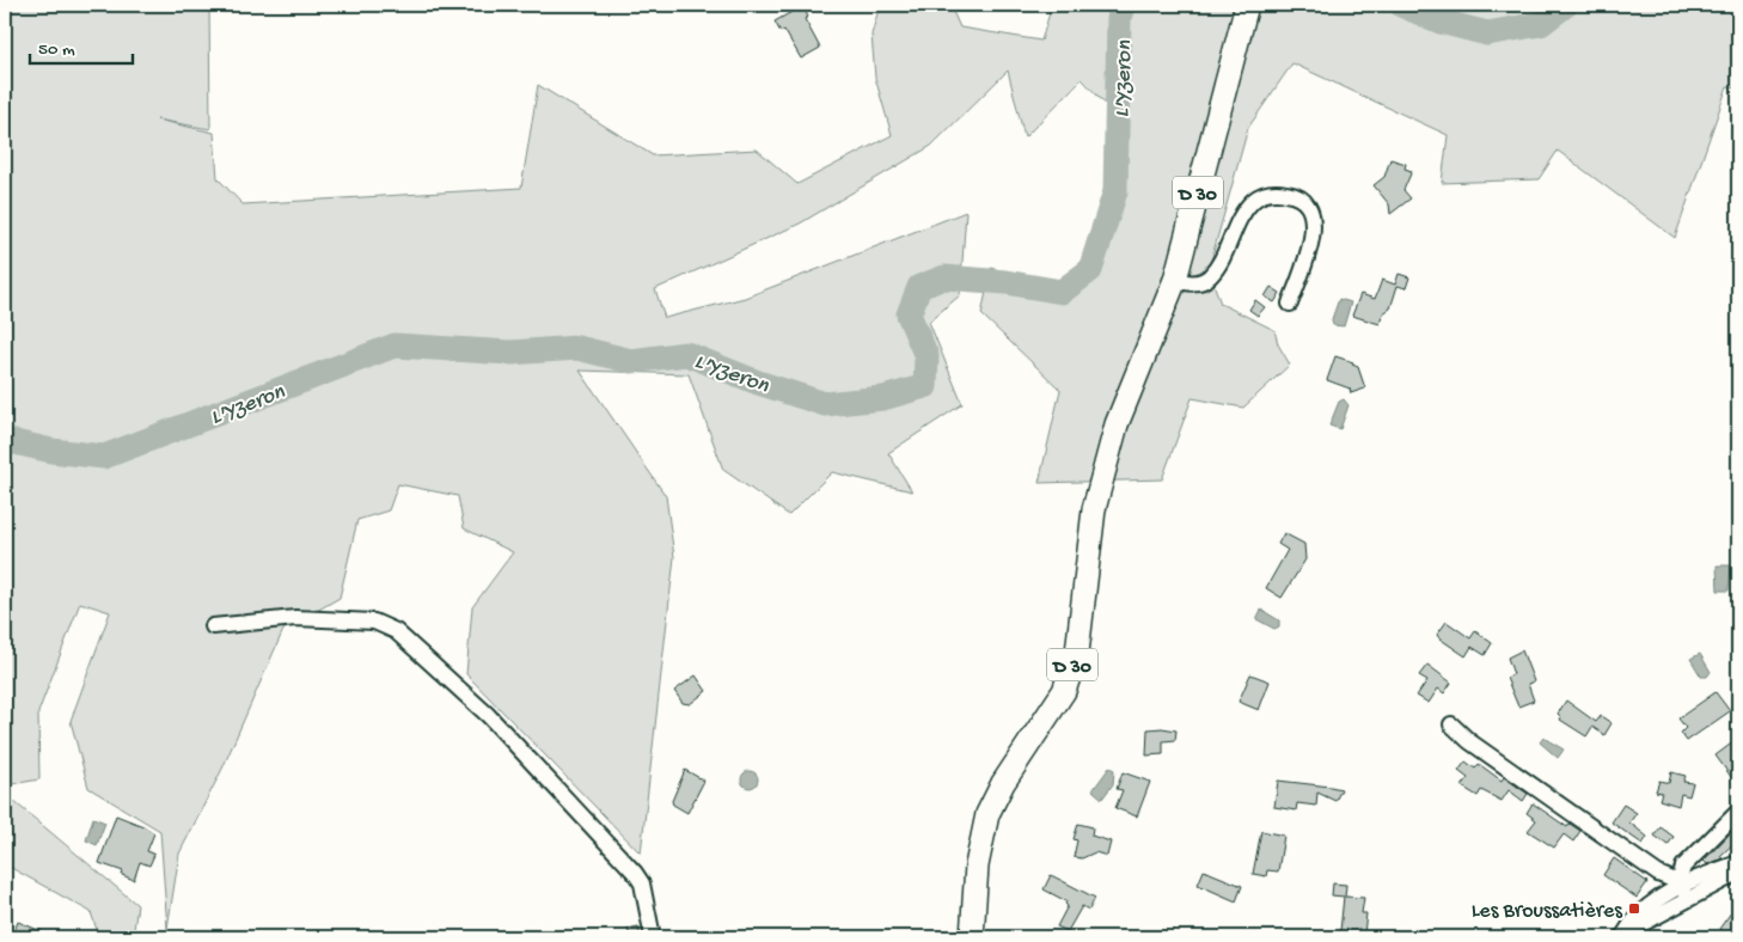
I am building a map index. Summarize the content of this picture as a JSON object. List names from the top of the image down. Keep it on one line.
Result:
{"streets":{"main road":["D 30"]},"water":["L'Yzeron"],"places":{"transit":["Les Broussatières"]},"scale_bar":"50 m"}
